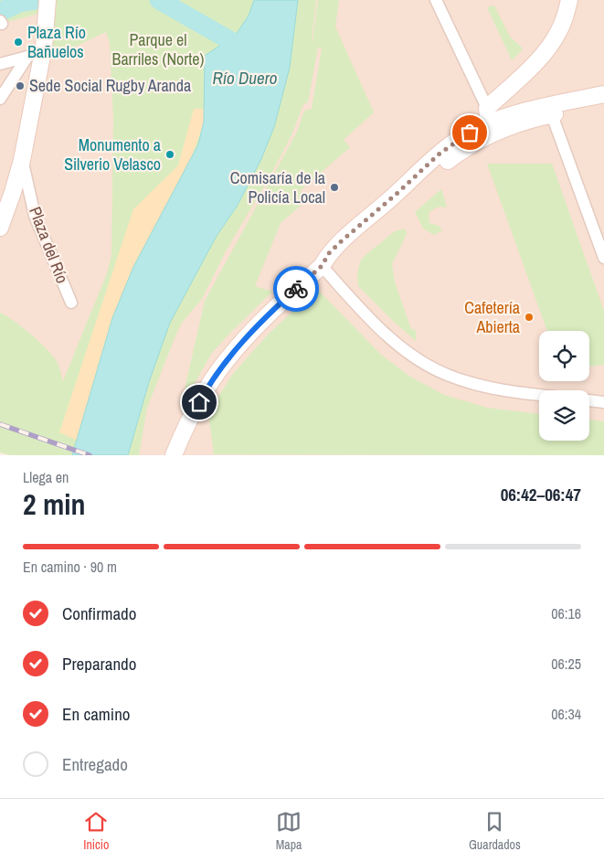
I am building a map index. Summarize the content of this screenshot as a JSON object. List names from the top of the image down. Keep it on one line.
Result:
{"streets":{"street":["Plaza del Río"]},"water":["Río Duero"],"parks":["Parque el Barriles (Norte)"],"places":["Plaza Río Bañuelos","Sede Social Rugby Aranda","Monumento a Silverio Velasco","Comisaría de la Policía Local","Cafetería Abierta"],"page":{"heading":["2 min","Llega en","06:42–06:47"],"bar":"En camino · 90 m","list":[["Confirmado","06:16"],["Preparando","06:25"],["En camino","06:34"],"Entregado"],"tabs":["Inicio","Mapa","Guardados"]}}
